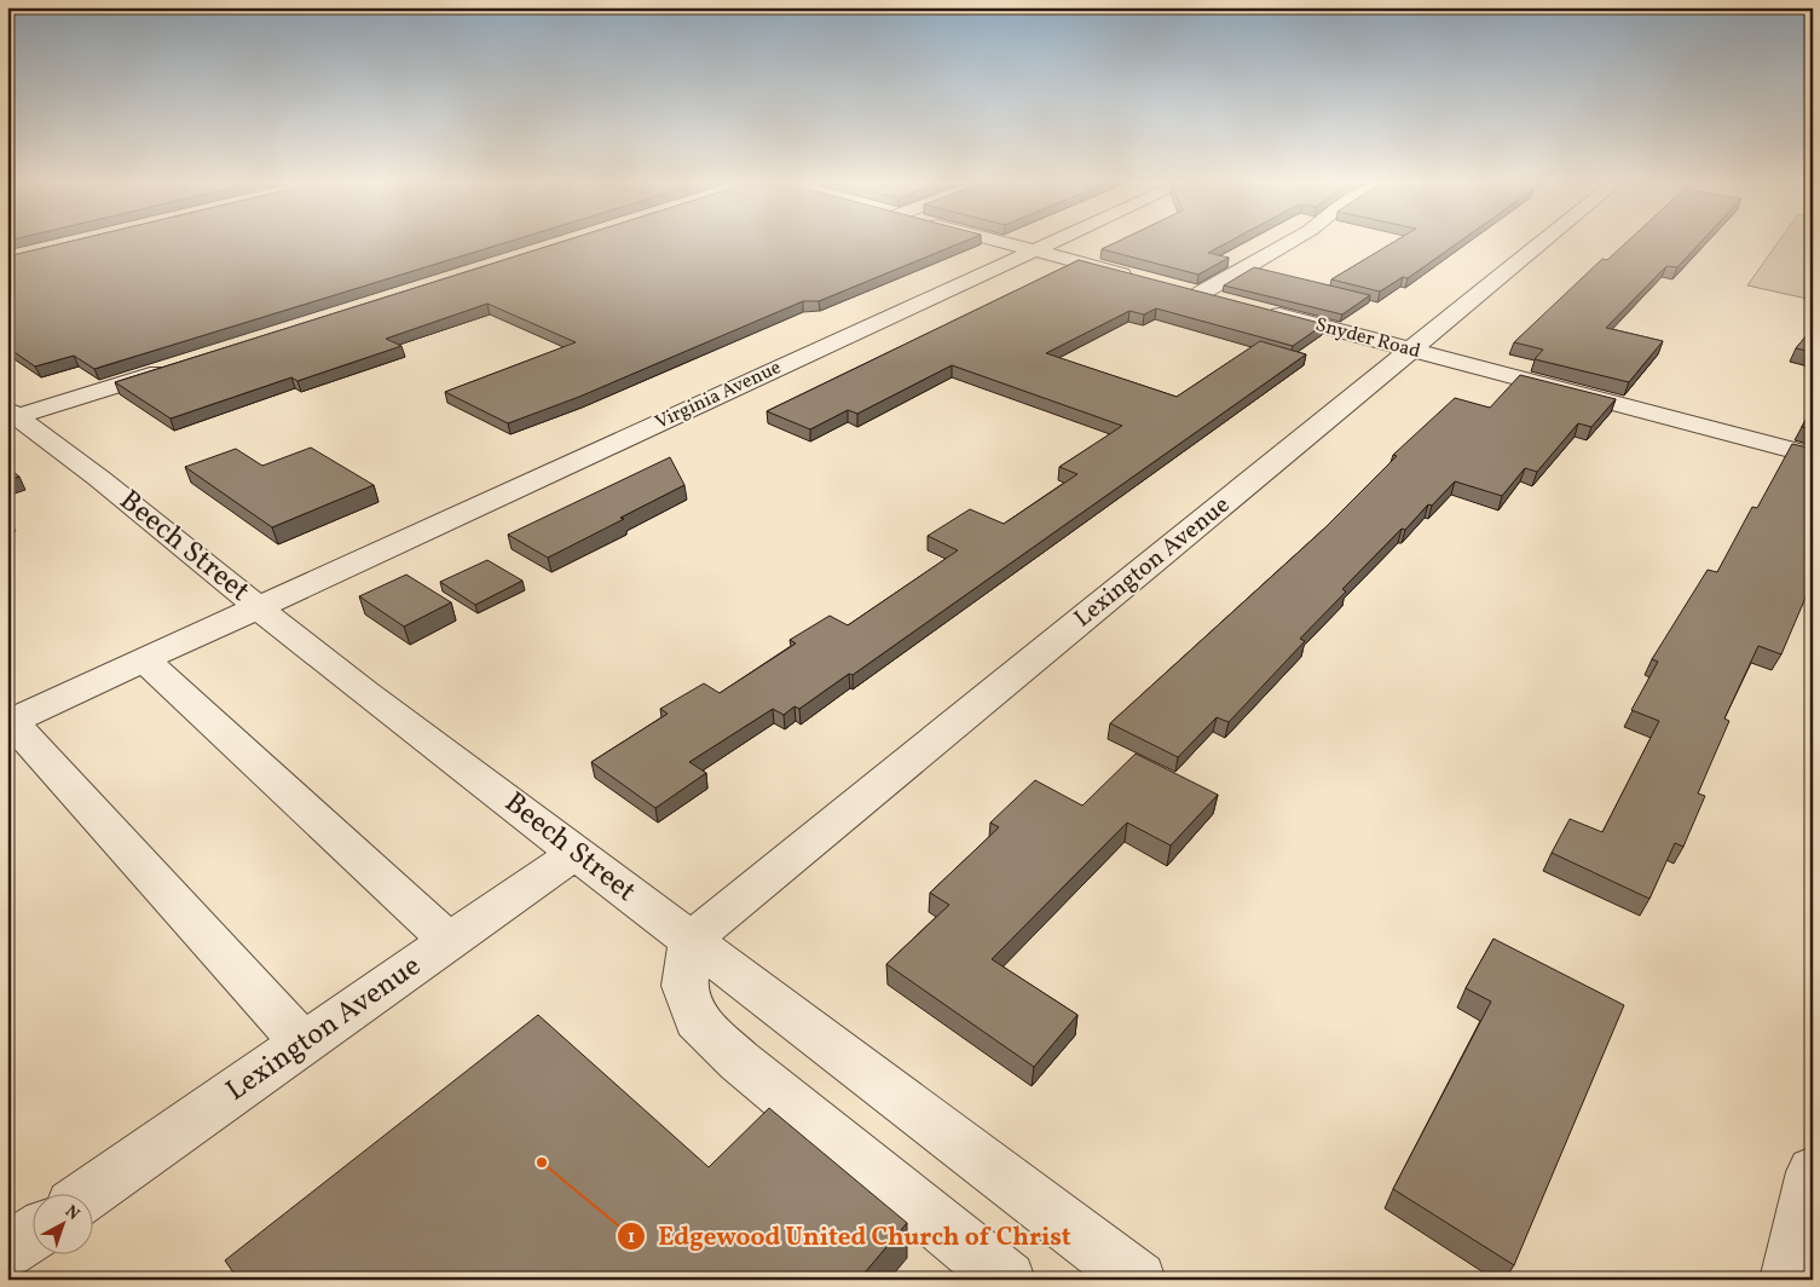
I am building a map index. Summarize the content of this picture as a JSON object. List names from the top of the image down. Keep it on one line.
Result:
{"streets":{"street":["Snyder Road","Virginia Avenue","Beech Street","Lexington Avenue"]},"crossings":[["Snyder Road","Lexington Avenue"],["Virginia Avenue","Beech Street"],["Virginia Avenue","Lexington Avenue"],["Beech Street","Lexington Avenue"]],"places":["Edgewood United Church of Christ"],"north":"top right"}
